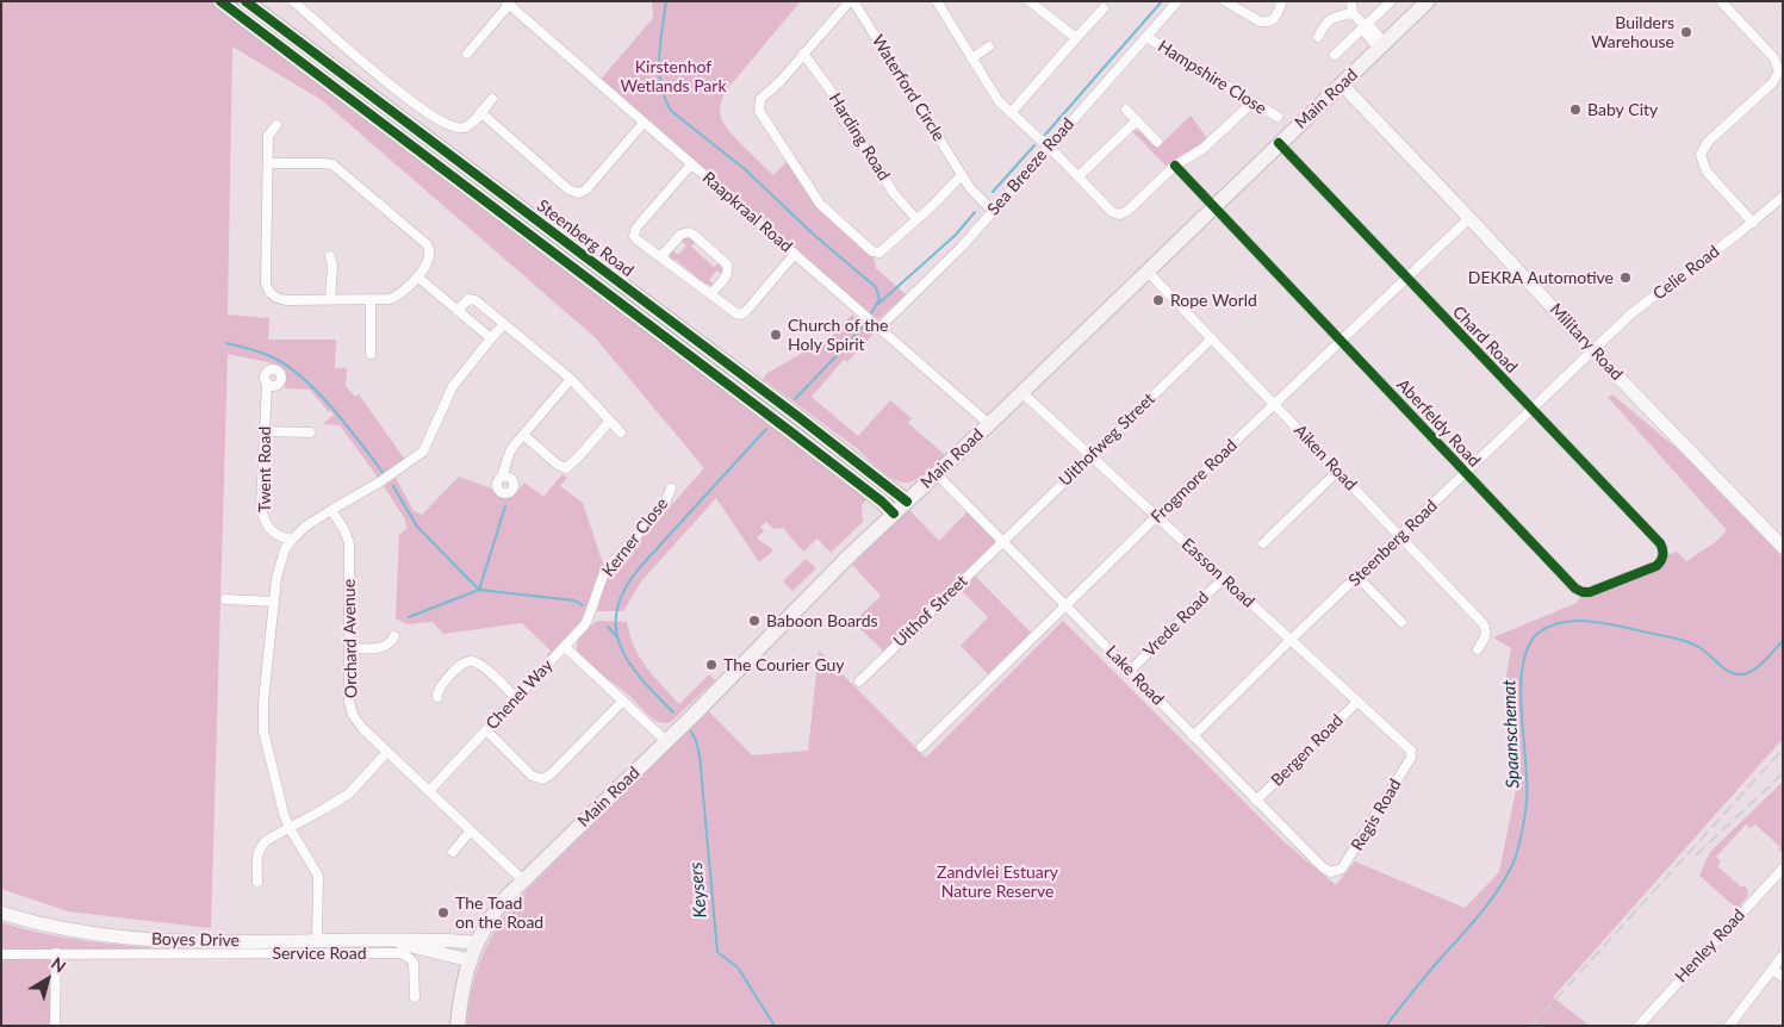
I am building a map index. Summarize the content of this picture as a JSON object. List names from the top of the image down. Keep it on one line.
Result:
{"streets":{"main road":["Main Road","Steenberg Road","Military Road","Boyes Drive"],"street":["Hampshire Close","Waterford Circle","Harding Road","Sea Breeze Road","Raapkraal Road","Celie Road","Chard Road","Aberfeldy Road","Uithofweg Street","Aiken Road","Twent Road","Frogmore Road","Kerner Close","Easson Road","Uithof Street","Vrede Road","Orchard Avenue","Lake Road","Chenel Way","Bergen Road","Regis Road","Henley Road","Service Road"]},"crossings":[["Hampshire Close","Sea Breeze Road"],["Waterford Circle","Sea Breeze Road"],["Main Road","Raapkraal Road"],["Main Road","Steenberg Road"],["Main Road","Chard Road"],["Main Road","Military Road"],["Main Road","Aberfeldy Road"],["Main Road","Aiken Road"],["Main Road","Easson Road"],["Main Road","Orchard Avenue"],["Main Road","Lake Road"],["Main Road","Chenel Way"],["Main Road","Boyes Drive"],["Sea Breeze Road","Raapkraal Road"],["Steenberg Road","Celie Road"],["Steenberg Road","Chard Road"],["Steenberg Road","Military Road"],["Steenberg Road","Aberfeldy Road"],["Steenberg Road","Aiken Road"],["Steenberg Road","Easson Road"],["Steenberg Road","Lake Road"],["Celie Road","Military Road"],["Chard Road","Aberfeldy Road"],["Chard Road","Frogmore Road"],["Military Road","Frogmore Road"],["Aberfeldy Road","Frogmore Road"],["Uithofweg Street","Aiken Road"],["Uithofweg Street","Easson Road"],["Uithofweg Street","Uithof Street"],["Uithofweg Street","Lake Road"],["Aiken Road","Frogmore Road"],["Frogmore Road","Easson Road"],["Frogmore Road","Lake Road"],["Kerner Close","Chenel Way"],["Easson Road","Vrede Road"],["Easson Road","Bergen Road"],["Easson Road","Regis Road"],["Uithof Street","Lake Road"],["Vrede Road","Lake Road"],["Orchard Avenue","Chenel Way"],["Lake Road","Bergen Road"],["Lake Road","Regis Road"],["Boyes Drive","Service Road"]],"water":["Spaanschemat","Keysers"],"parks":["Kirstenhof Wetlands Park","Zandvlei Estuary Nature Reserve"],"places":["Builders Warehouse","Baby City","DEKRA Automotive","Rope World","Church of the Holy Spirit","Baboon Boards","The Courier Guy","The Toad on the Road"],"north":"top right"}
